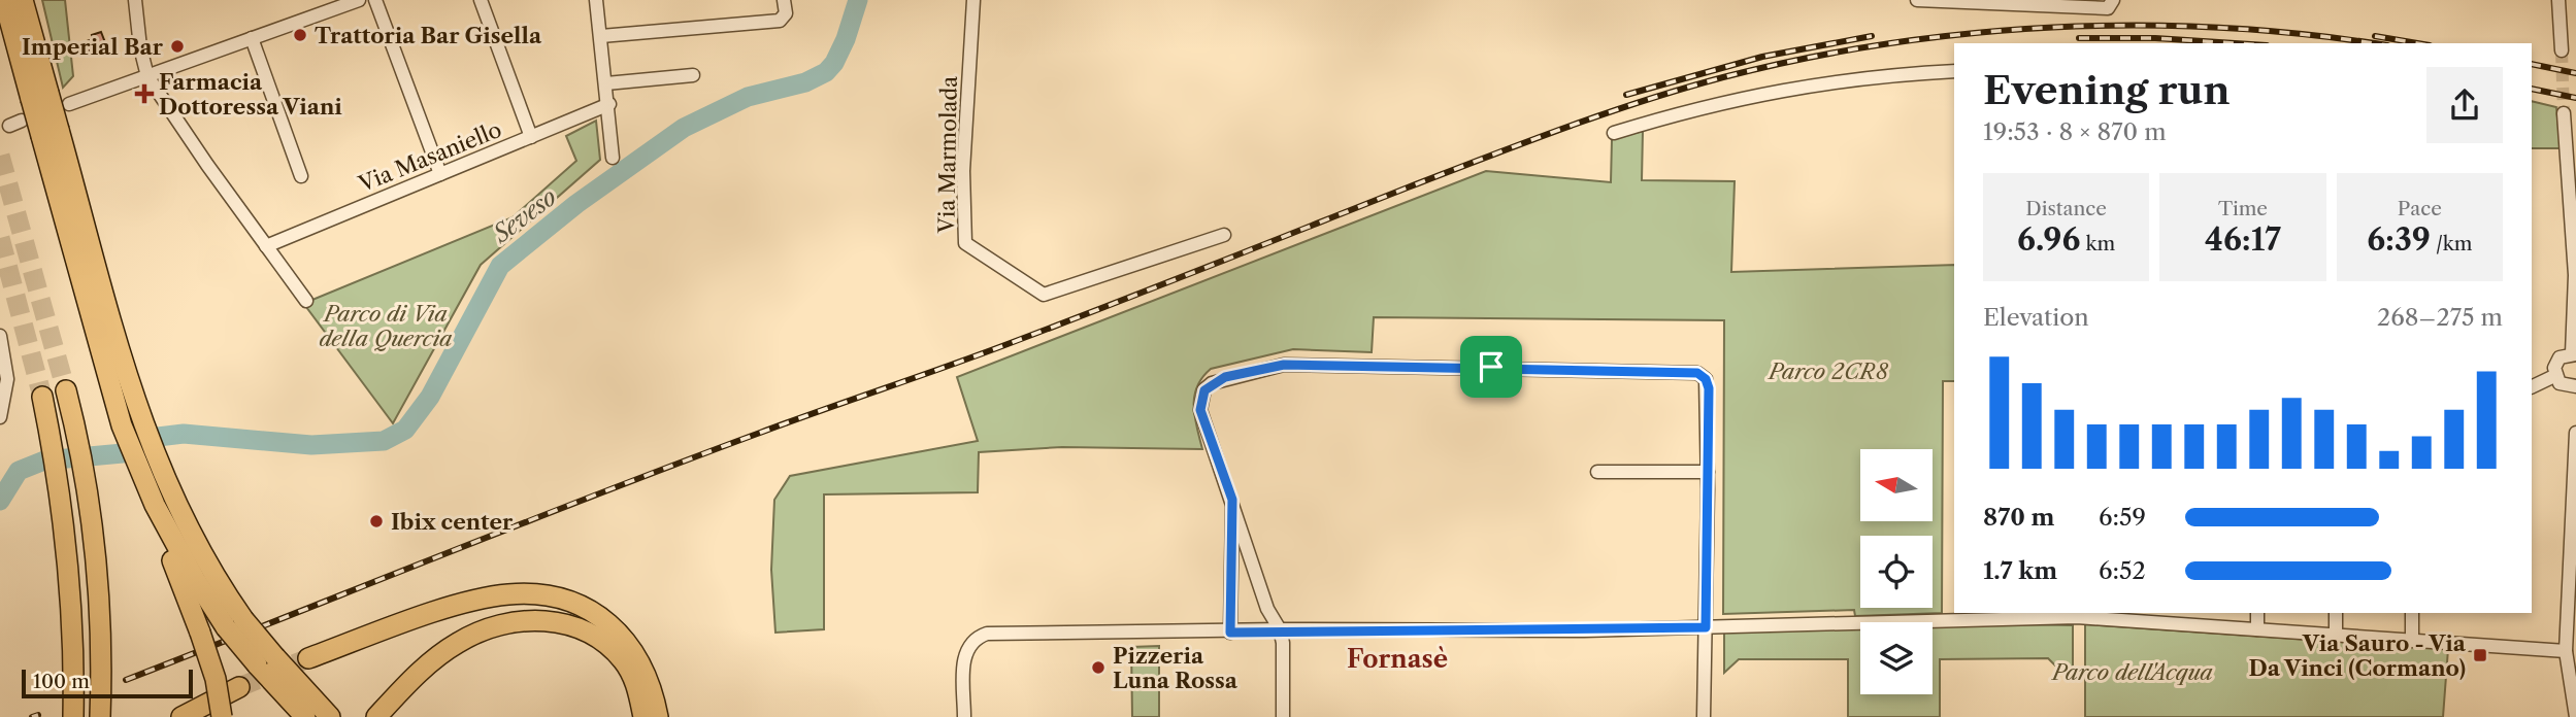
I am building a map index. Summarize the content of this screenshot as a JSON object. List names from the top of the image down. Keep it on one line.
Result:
{"streets":{"street":["Via Marmolada","Via Masaniello"]},"districts":["Fornasè"],"water":["Seveso"],"parks":["Parco di Via della Quercia","Parco 2CR8","Parco dell'Acqua"],"places":{"other":["Trattoria Bar Gisella","Imperial Bar","Ibix center","Pizzeria Luna Rossa"],"health":["Farmacia Dottoressa Viani"],"transit":["Via Sauro - Via Da Vinci (Cormano)"]},"scale_bar":"100 m","north":"left","page":{"heading":["Evening run","19:53 · 8 × 870 m"],"stats":[["Distance","6.96 km"],["Time","46:17"],["Pace","6:39 /km"]],"chart":["Elevation","268–275 m"],"list":[{"name":"870 m","note":"6:59"},{"name":"1.7 km","note":"6:52"}],"scale":"100 m"}}
